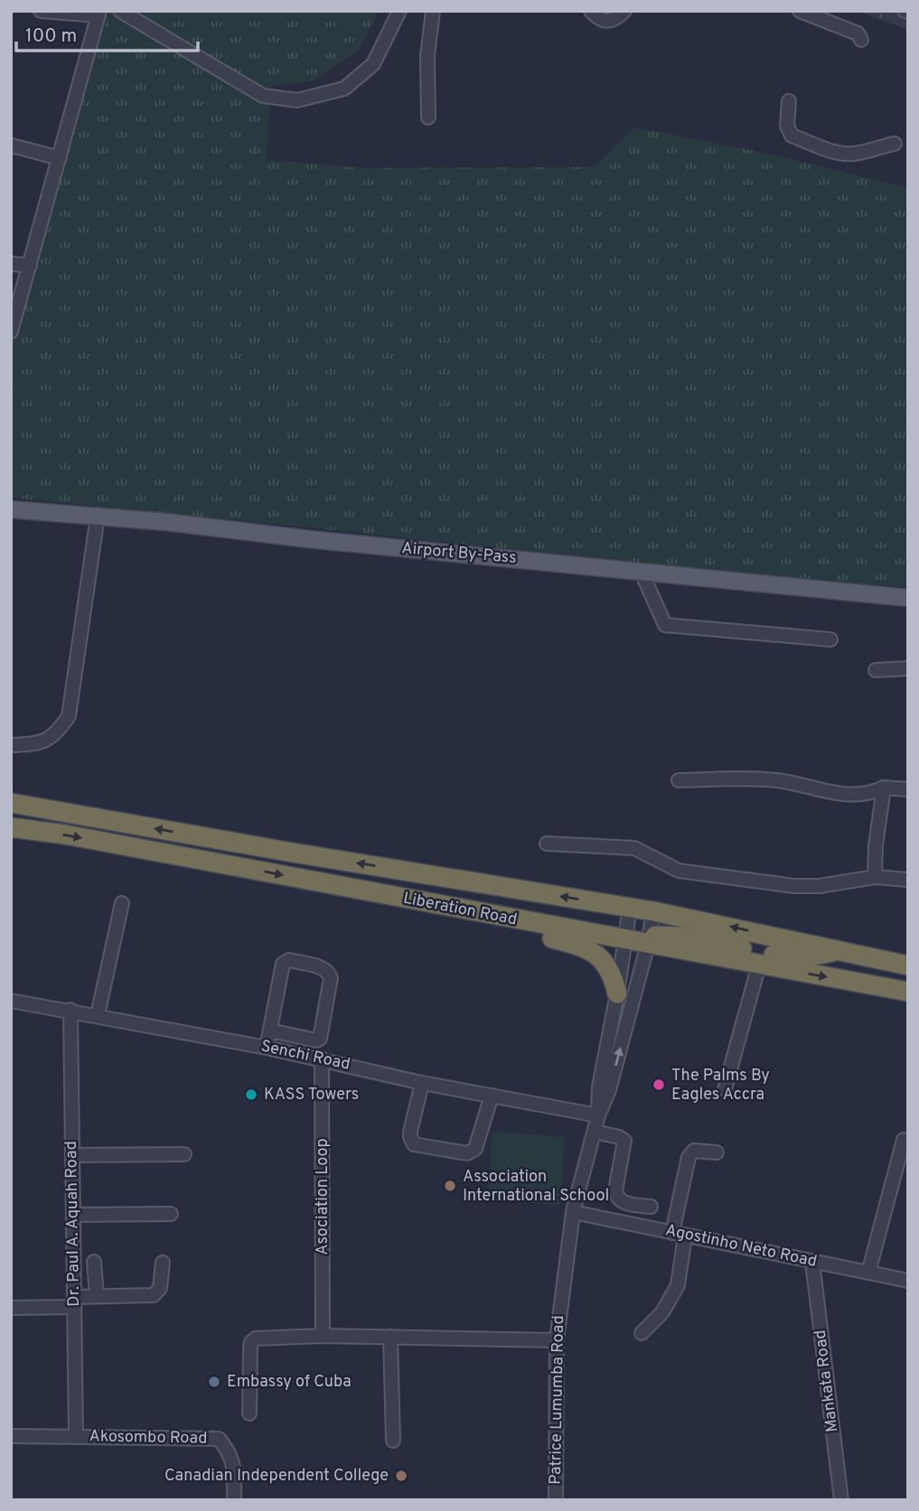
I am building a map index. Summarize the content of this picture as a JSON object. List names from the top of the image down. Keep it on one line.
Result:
{"streets":{"highway":["Liberation Road"],"main road":["Airport By-Pass"],"street":["Senchi Road","Asociation Loop","Dr. Paul A. Aquah Road","Agostinho Neto Road","Mankata Road","Patrice Lumumba Road","Akosombo Road"]},"crossings":[["Liberation Road","Patrice Lumumba Road"],["Senchi Road","Asociation Loop"],["Senchi Road","Dr. Paul A. Aquah Road"],["Senchi Road","Patrice Lumumba Road"],["Dr. Paul A. Aquah Road","Akosombo Road"],["Agostinho Neto Road","Mankata Road"],["Agostinho Neto Road","Patrice Lumumba Road"]],"places":["The Palms By Eagles Accra","KASS Towers","Association International School","Embassy of Cuba","Canadian Independent College"],"scale_bar":"100 m"}
